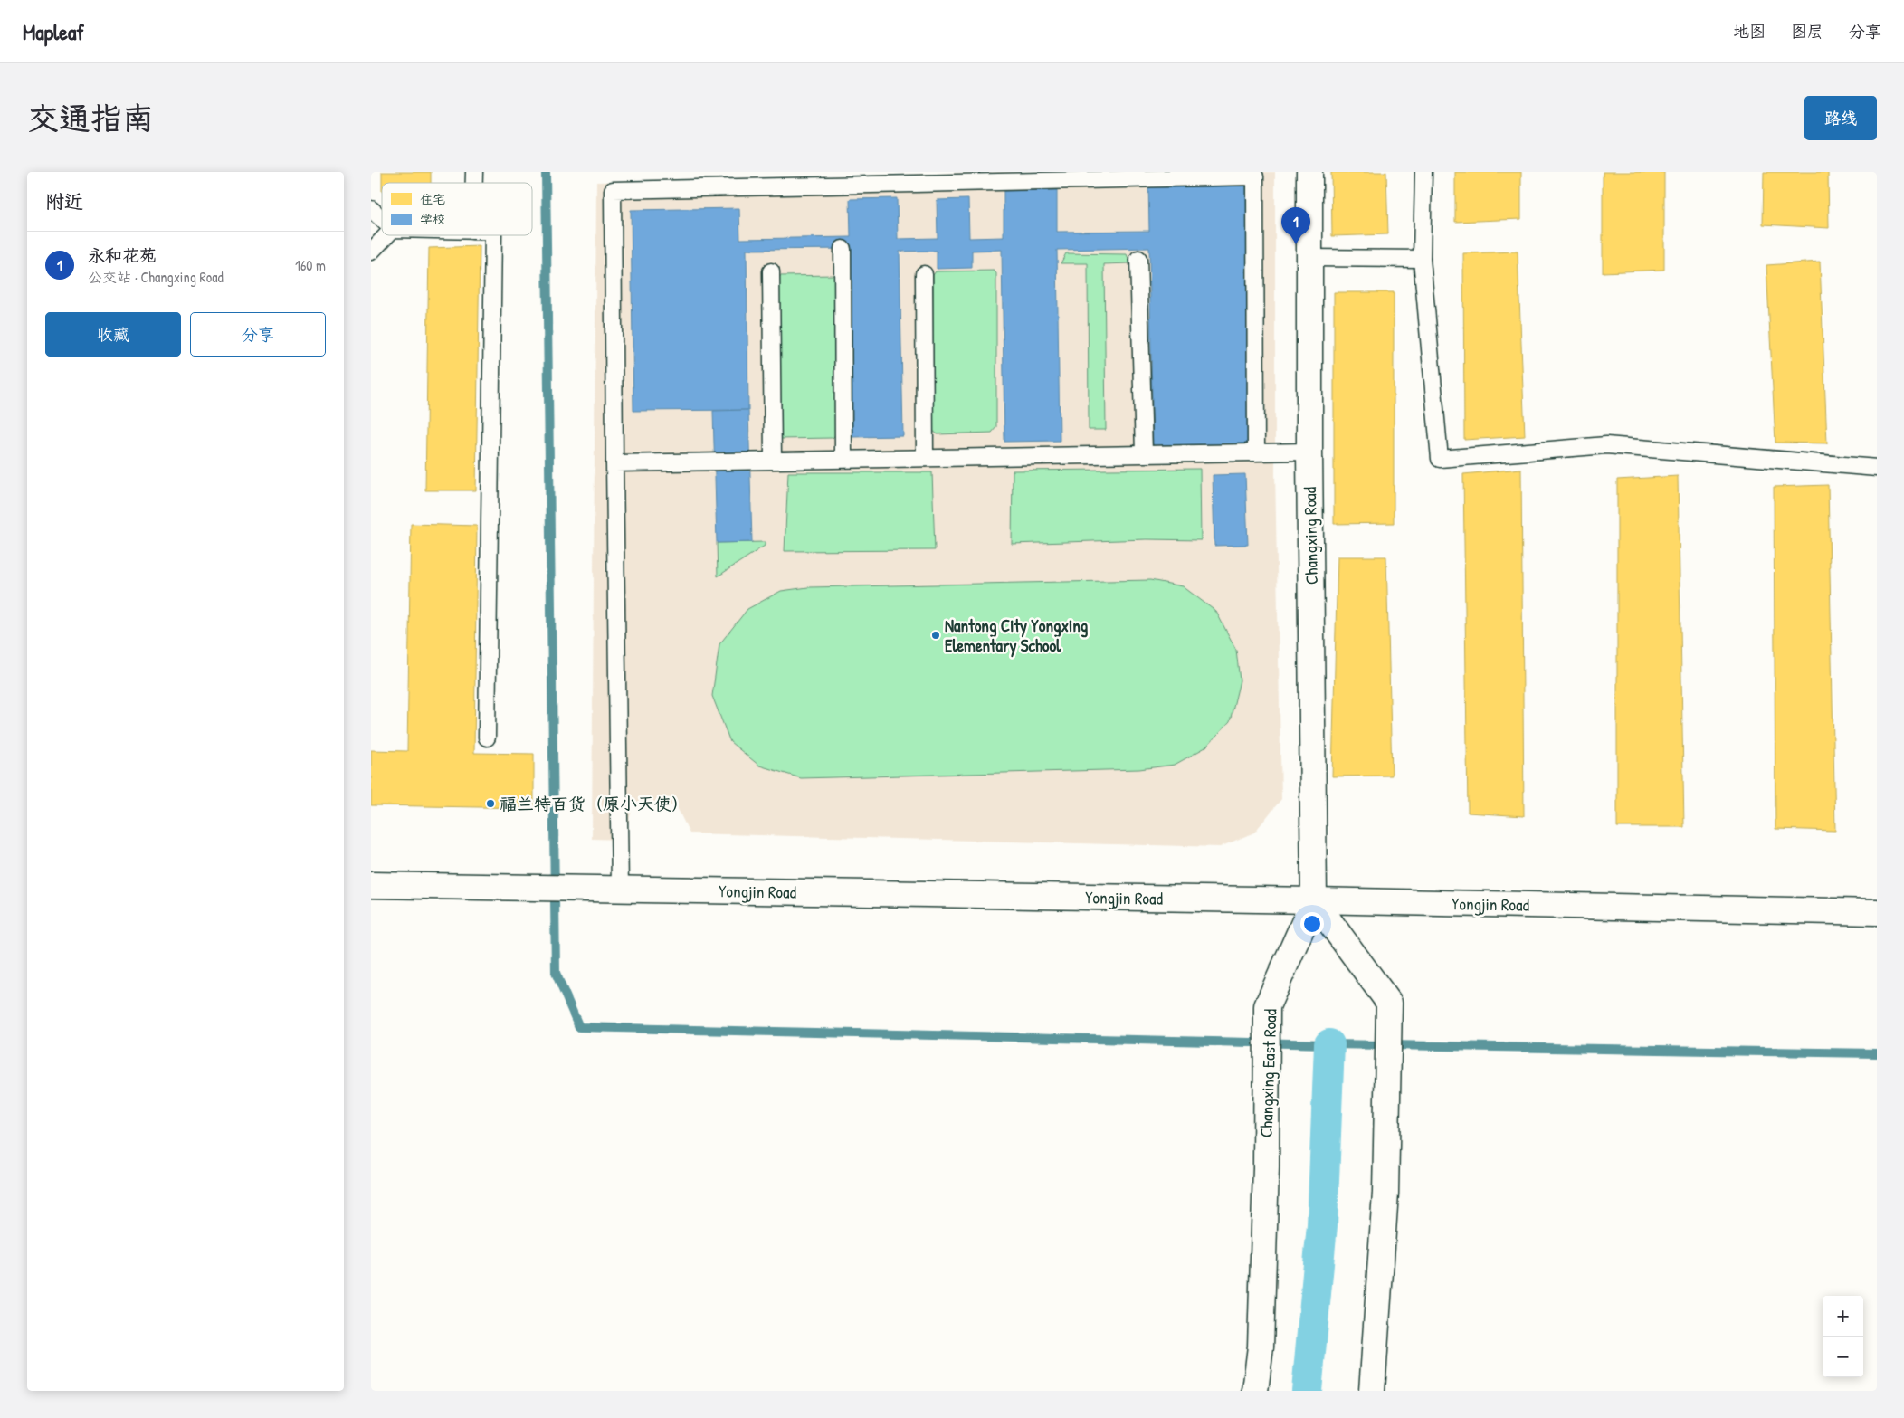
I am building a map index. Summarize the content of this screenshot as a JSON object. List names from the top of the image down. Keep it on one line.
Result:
{"streets":{"street":["Changxing Road","Yongjin Road","Changxing East Road"]},"crossings":[["Changxing Road","Yongjin Road"],["Changxing Road","Changxing East Road"],["Yongjin Road","Changxing East Road"]],"places":["Nantong City Yongxing Elementary School","福兰特百货（原小天使）"],"legend":["住宅","学校"],"page":{"header":"Mapleaf","nav":["地图","图层","分享"],"buttons":["路线",["收藏","分享"]],"title":"交通指南","heading":"附近","pins":"1","list":[{"mark":"1","name":"永和花苑","note":"公交站 · Changxing Road","value":"160 m"}],"map_buttons":["+","−"]}}
